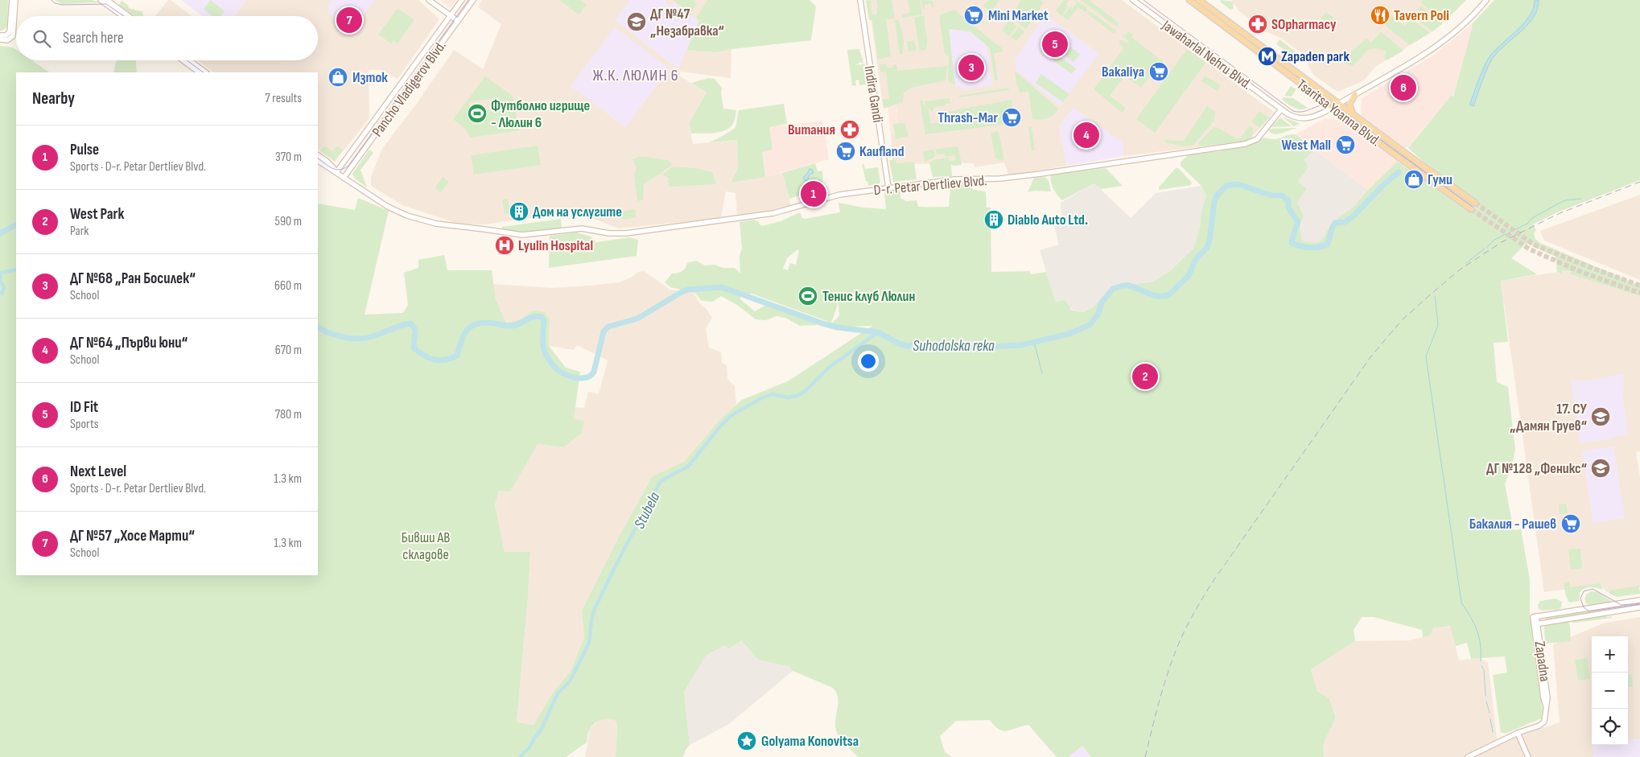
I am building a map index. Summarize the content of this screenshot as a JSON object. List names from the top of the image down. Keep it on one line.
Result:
{"streets":{"main road":["Jawaharlal Nehru Blvd.","Pancho Vladigerov Blvd.","Indira Gandi","Tsaritsa Yoanna Blvd.","D-r. Petar Dertliev Blvd.","Zapadna"]},"crossings":[["Jawaharlal Nehru Blvd.","D-r. Petar Dertliev Blvd."],["Pancho Vladigerov Blvd.","D-r. Petar Dertliev Blvd."],["Indira Gandi","D-r. Petar Dertliev Blvd."]],"districts":["Ж.К. ЛЮЛИН 6"],"water":["Suhodolska reka","Stubela"],"parks":["Бивши АВ складове"],"places":{"supermarket":["Mini Market","Bakaliya","Thrash-Mar","West Mall","Kaufland","Бакалия - Рашев"],"restaurant":["Tavern Poli"],"school or university":["ДГ №47 „Незабравка“","17. СУ „Дамян Груев“","ДГ №128 „Феникс“"],"pharmacy":["SOpharmacy","Витания"],"metro station":["Zapaden park"],"shop":["Изток","Гуми"],"sports":["Футболно игрище - Люлин 6","Тенис клуб Люлин"],"building":["Дом на услугите","Diablo Auto Ltd."],"hospital":["Lyulin Hospital"],"place":["Golyama Konovitsa"]},"page":{"pins":["7","5","3","6","4","1","2"],"search":"Search here","heading":["Nearby","7 results"],"list":[{"mark":"1","name":"Pulse","note":"Sports · D-r. Petar Dertliev Blvd.","value":"370 m"},{"mark":"2","name":"West Park","note":"Park","value":"590 m"},{"mark":"3","name":"ДГ №68 „Ран Босилек“","note":"School","value":"660 m"},{"mark":"4","name":"ДГ №64 „Първи юни“","note":"School","value":"670 m"},{"mark":"5","name":"ID Fit","note":"Sports","value":"780 m"},{"mark":"6","name":"Next Level","note":"Sports · D-r. Petar Dertliev Blvd.","value":"1.3 km"},{"mark":"7","name":"ДГ №57 „Хосе Марти“","note":"School","value":"1.3 km"}],"map_buttons":["+","−"]}}
